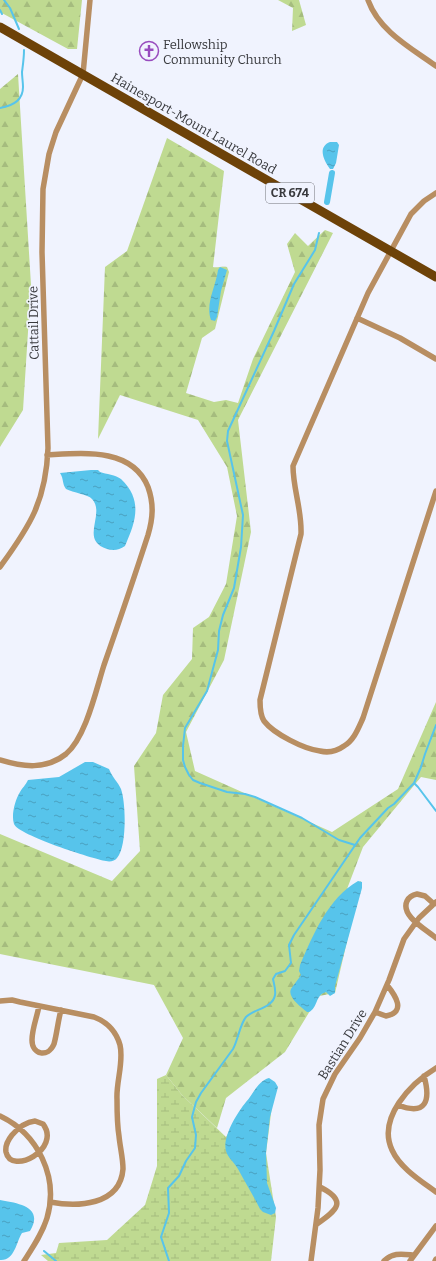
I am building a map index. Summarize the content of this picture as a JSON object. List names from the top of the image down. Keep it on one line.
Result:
{"streets":{"main road":["Hainesport-Mount Laurel Road","CR 674"],"street":["Cattail Drive","Bastian Drive"]},"crossings":[["Hainesport-Mount Laurel Road","Cattail Drive"]],"places":{"church":["Fellowship Community Church"]}}
